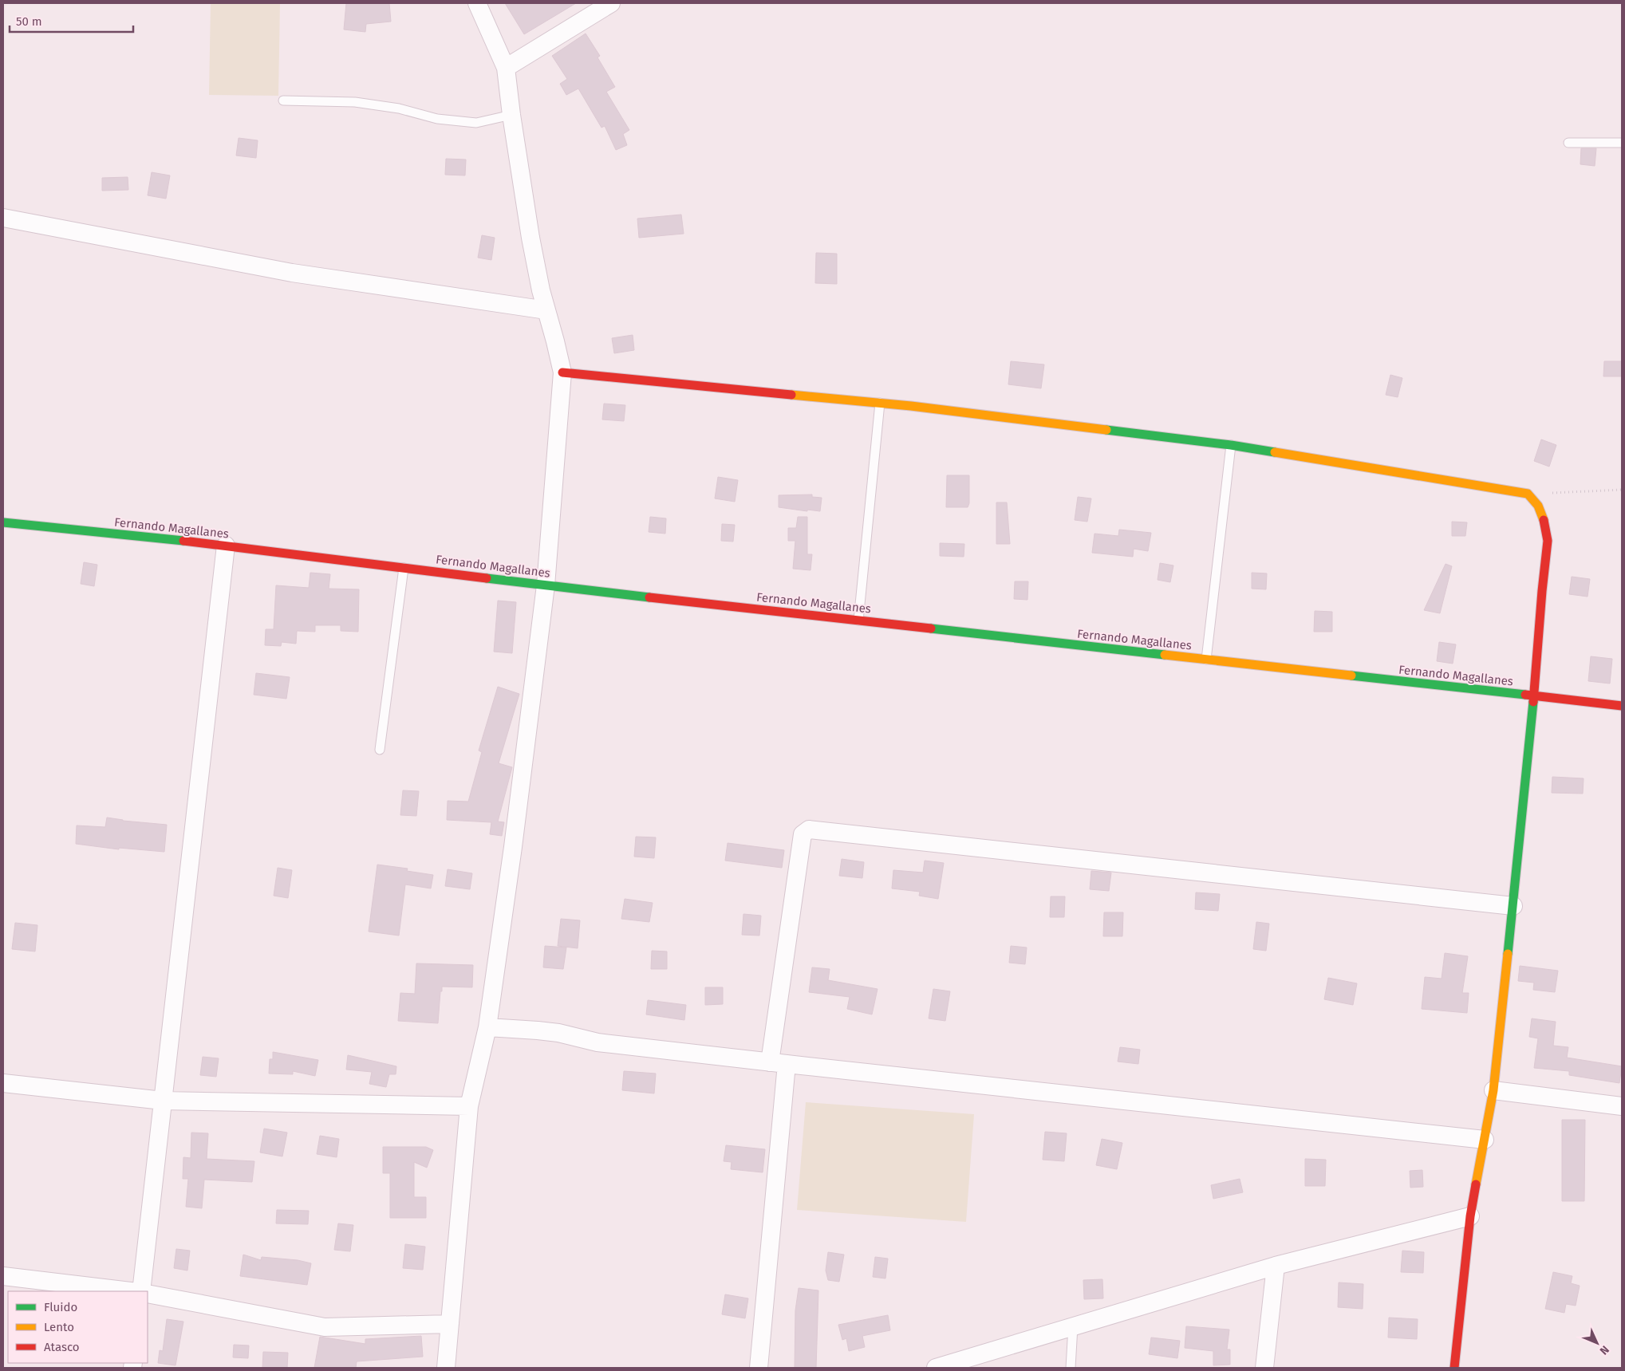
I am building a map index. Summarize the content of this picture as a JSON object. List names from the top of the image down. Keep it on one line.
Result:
{"streets":{"street":["Fernando Magallanes"]},"legend":["Fluido","Lento","Atasco"],"scale_bar":"50 m","north":"bottom right"}
